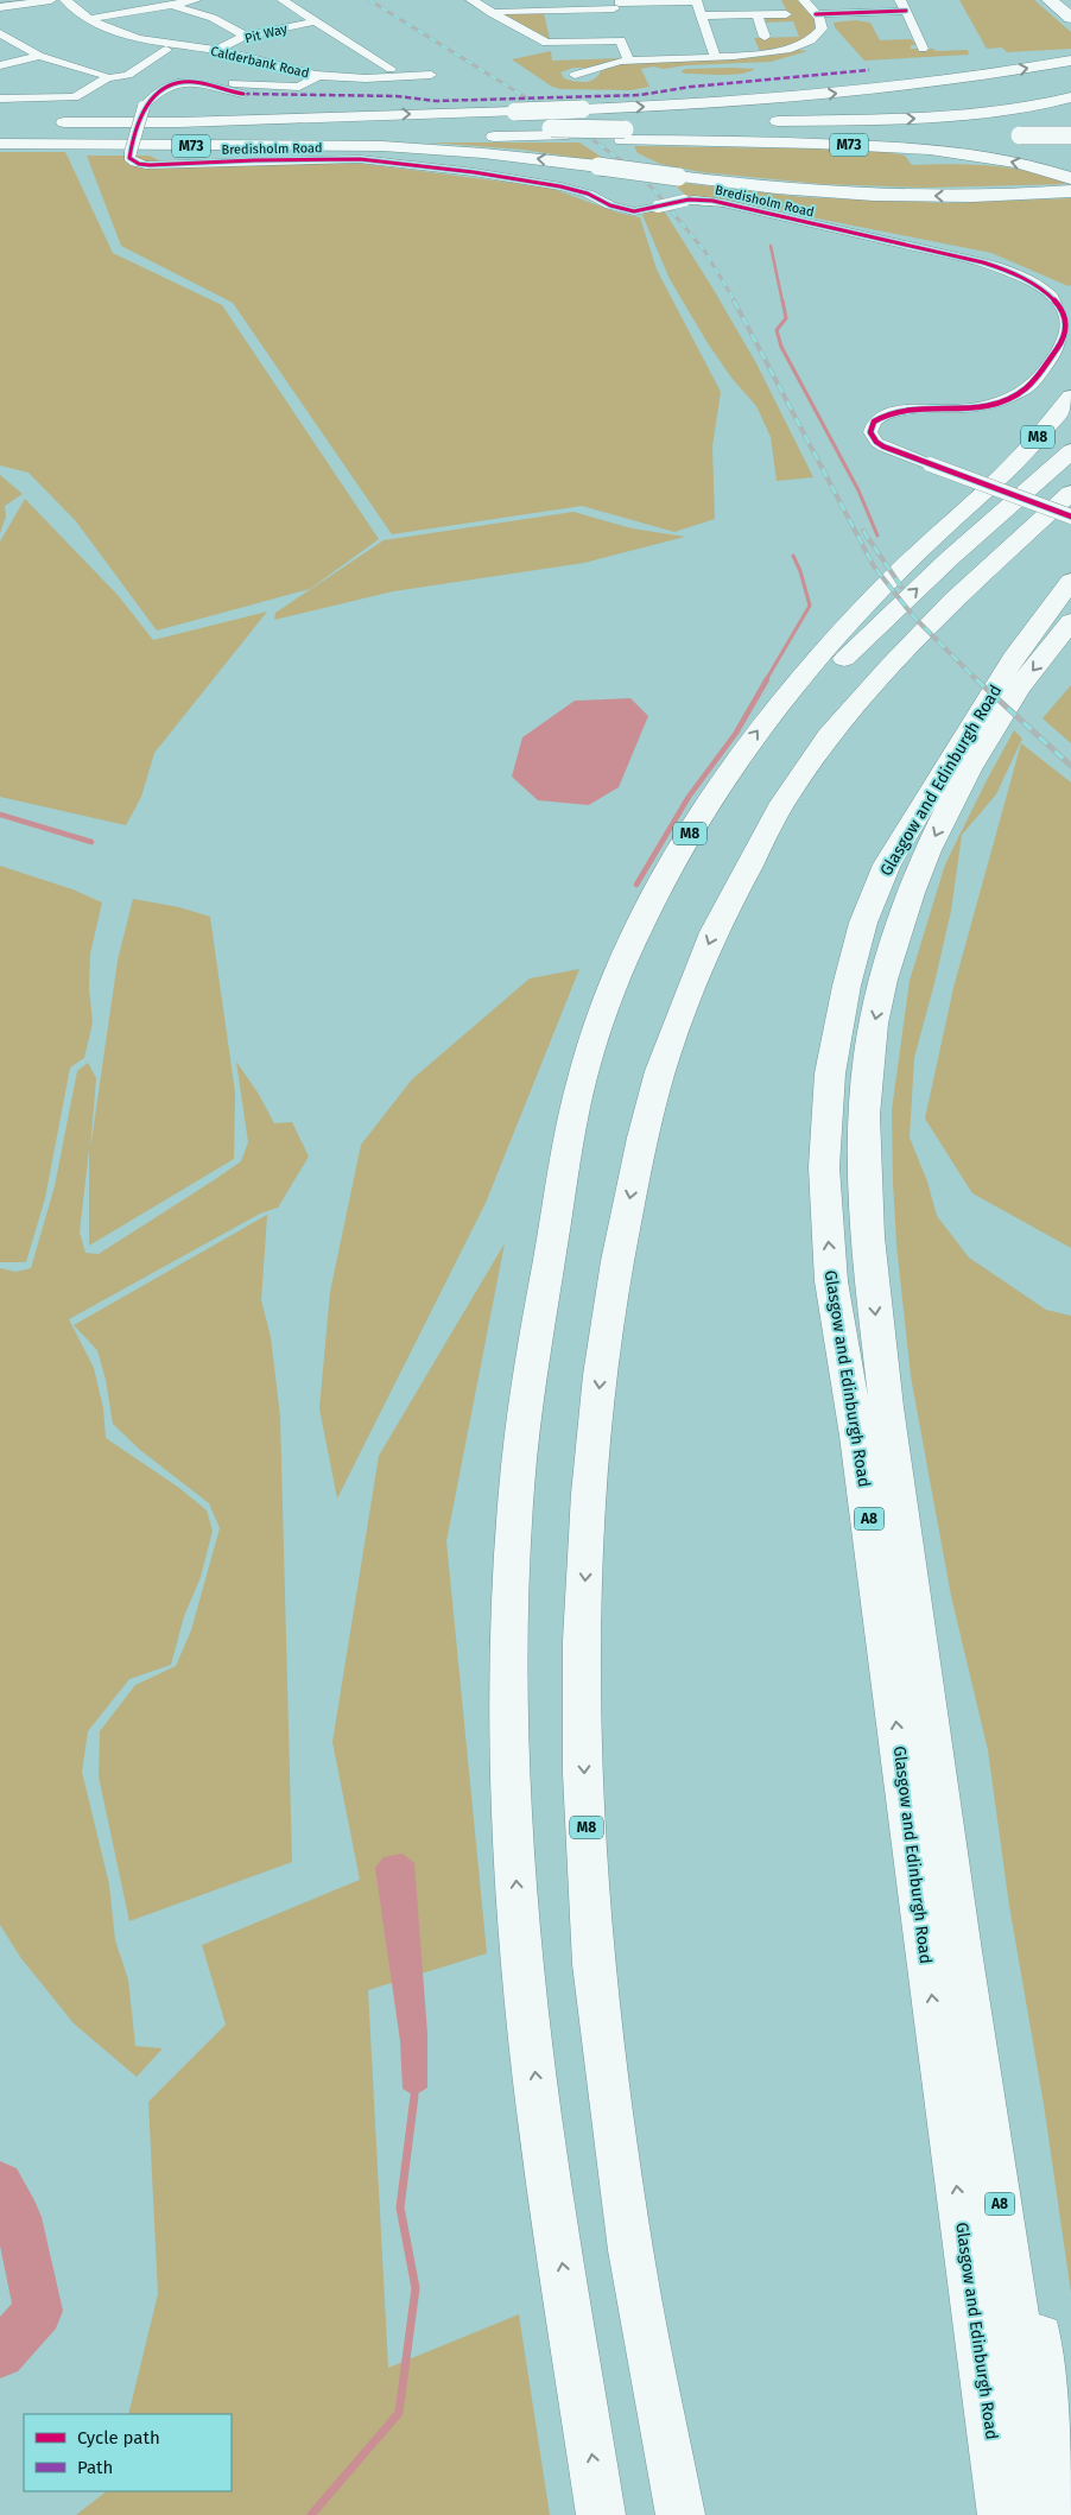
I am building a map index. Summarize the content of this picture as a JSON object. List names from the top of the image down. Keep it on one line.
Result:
{"streets":{"highway":["M73","M8","Glasgow and Edinburgh Road","A8"],"street":["Pit Way","Calderbank Road","Bredisholm Road"]},"crossings":[["Pit Way","Calderbank Road"],["Bredisholm Road","M8"]],"legend":["Cycle path","Path"]}
